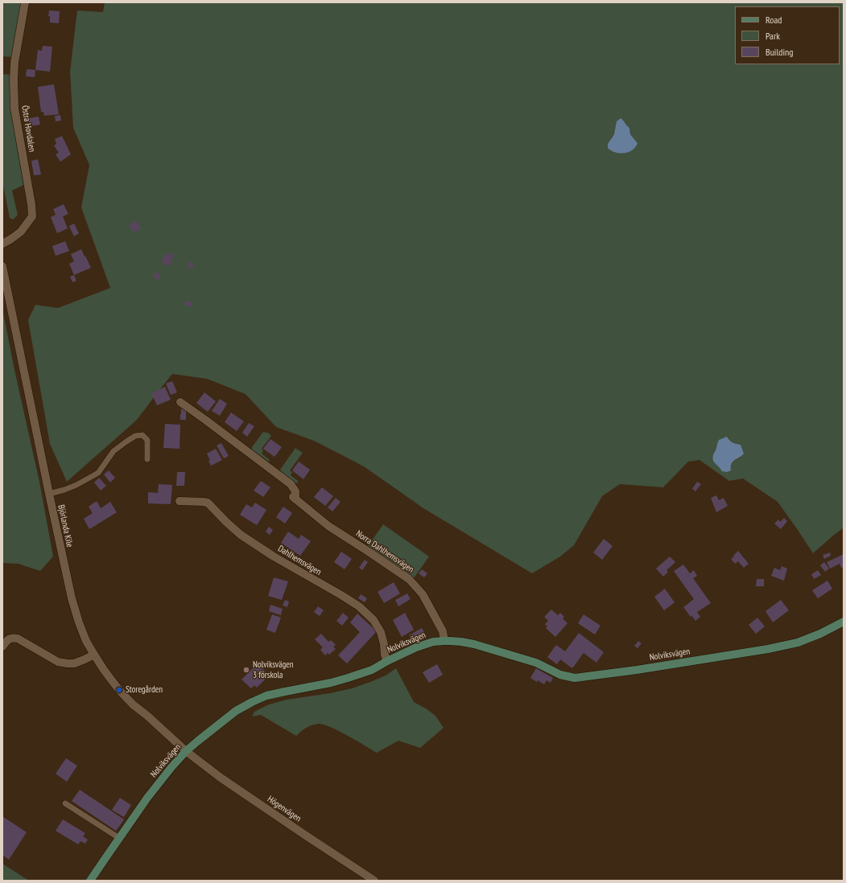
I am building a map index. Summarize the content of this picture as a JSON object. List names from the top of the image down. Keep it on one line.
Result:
{"streets":{"street":["Östra Hovdalen","Björlanda Kile","Norra Dahlhemsvägen","Dahlhemsvägen","Nolviksvägen","Högenvägen"]},"crossings":[["Björlanda Kile","Nolviksvägen"],["Björlanda Kile","Högenvägen"],["Norra Dahlhemsvägen","Nolviksvägen"],["Dahlhemsvägen","Nolviksvägen"],["Nolviksvägen","Högenvägen"]],"places":["Nolviksvägen 3 förskola","Storegården"],"legend":["Road","Park","Building"]}
